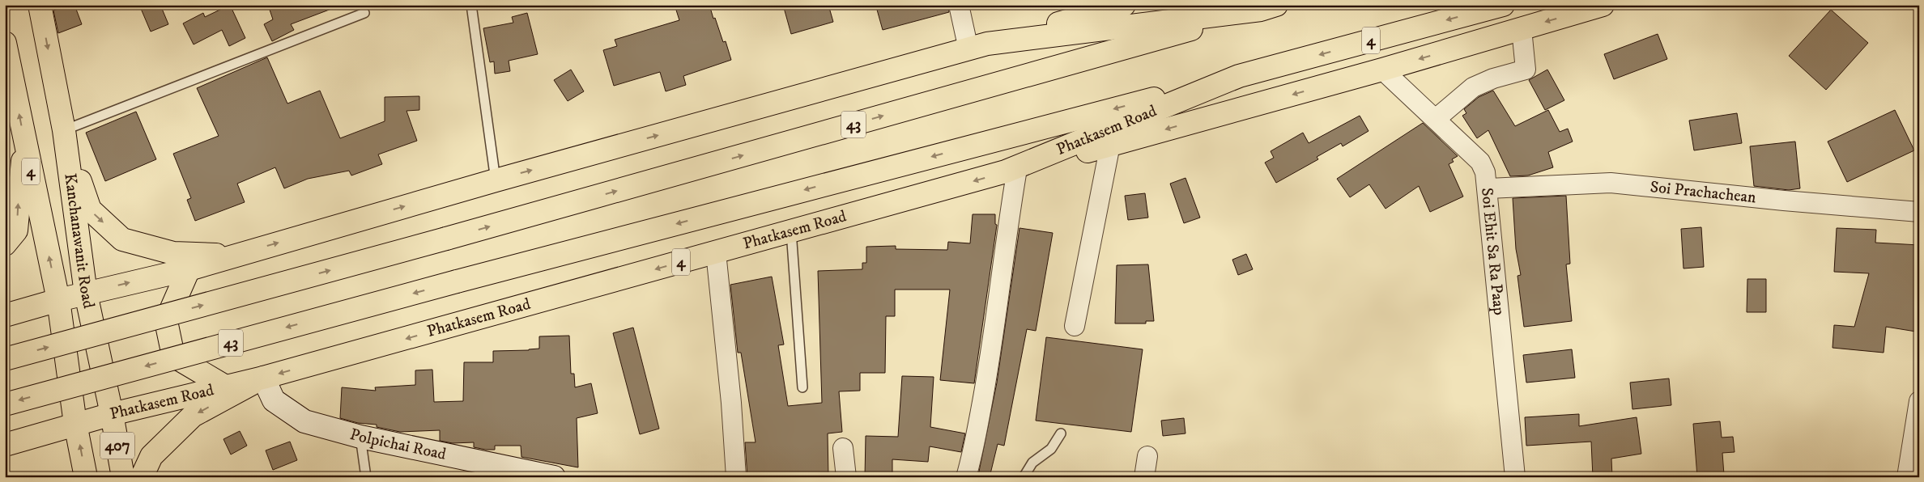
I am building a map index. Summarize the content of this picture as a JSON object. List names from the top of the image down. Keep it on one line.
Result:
{"streets":{"main road":["4","43","Phatkasem Road","Kanchanawanit Road","407"],"street":["Soi Prachachean","Soi Ehit Sa Ra Paap","Polpichai Road"]},"crossings":[["43","Phatkasem Road"],["Phatkasem Road","Kanchanawanit Road"],["Phatkasem Road","Polpichai Road"],["Soi Prachachean","Soi Ehit Sa Ra Paap"]]}
